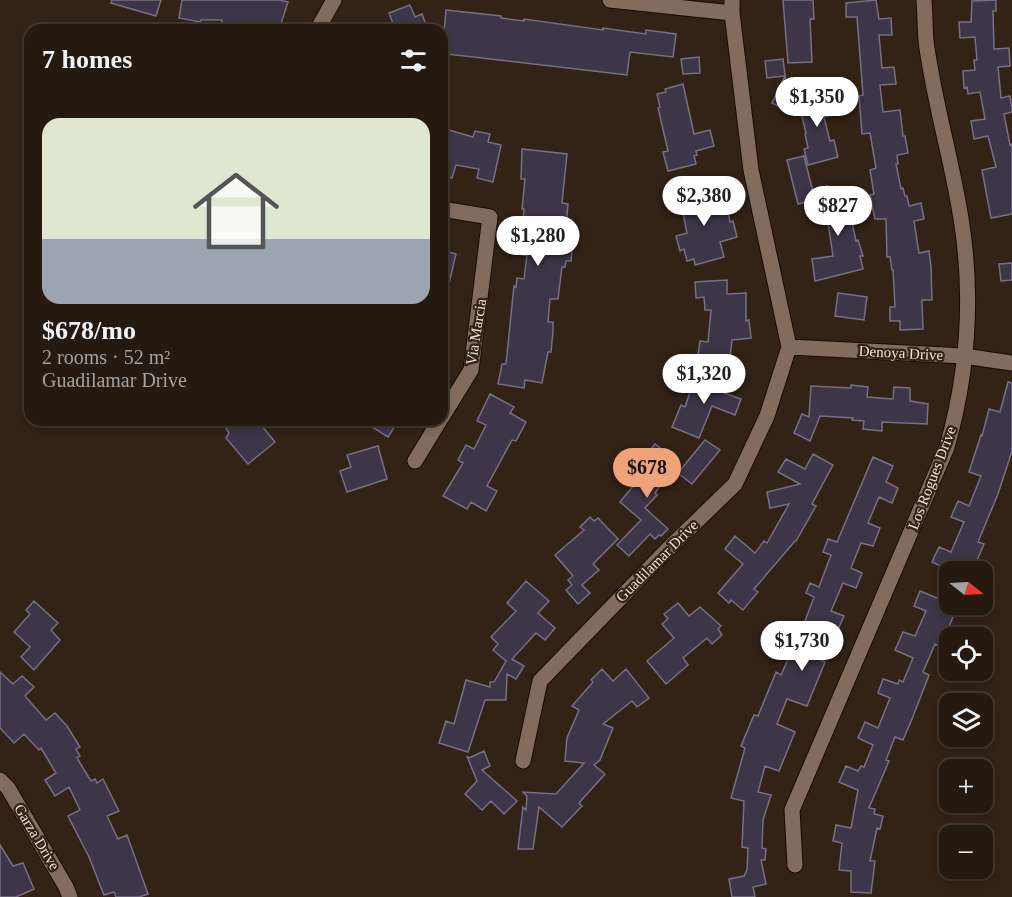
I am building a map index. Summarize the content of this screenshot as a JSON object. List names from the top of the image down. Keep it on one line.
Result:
{"streets":{"street":["Via Marcia","Denoya Drive","Los Rogues Drive","Guadilamar Drive","Garza Drive"]},"crossings":[["Denoya Drive","Los Rogues Drive"],["Denoya Drive","Guadilamar Drive"]],"north":"right","page":{"heading":"7 homes","price":["$1,350","$2,380","$827","$1,280","$1,320","$678","$1,730"],"list":[{"name":"$678/mo","note":"2 rooms · 52 m² · Guadilamar Drive"}],"map_buttons":["+","−"]}}
